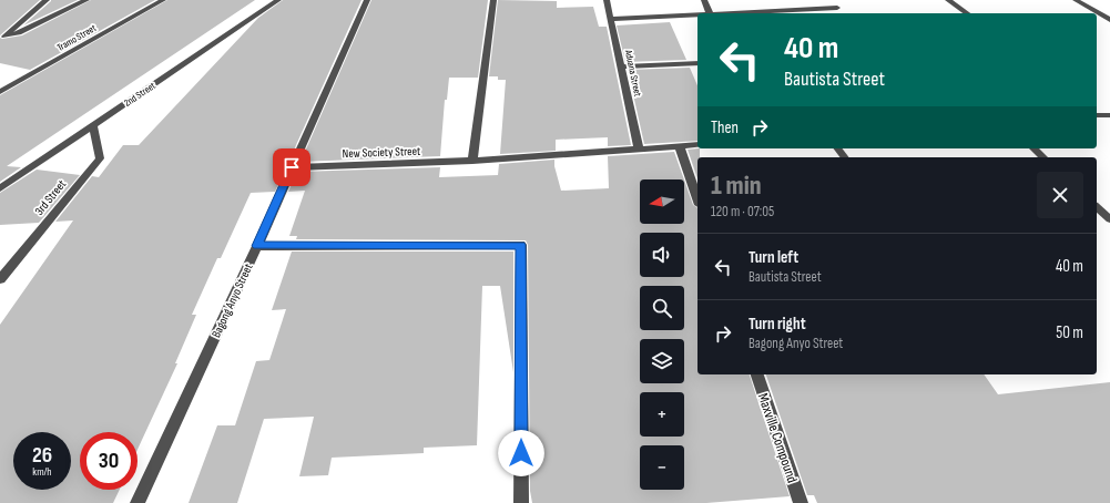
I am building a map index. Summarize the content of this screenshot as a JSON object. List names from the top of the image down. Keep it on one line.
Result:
{"streets":{"street":["Tramo Street","Aduana Street","2nd Street","New Society Street","3rd Street","Bagong Anyo Street","Maxville Compound"]},"crossings":[["Aduana Street","New Society Street"],["2nd Street","3rd Street"],["New Society Street","Bagong Anyo Street"]],"north":"left","page":{"turn":["40 m","Bautista Street"],"then":"Then","heading":["1 min","120 m · 07:05"],"map_buttons":["+","−"],"list":[{"name":"Turn left","note":"Bautista Street","value":"40 m"},{"name":"Turn right","note":"Bagong Anyo Street","value":"50 m"}],"speed":"26 km/h","limit":"30"}}
